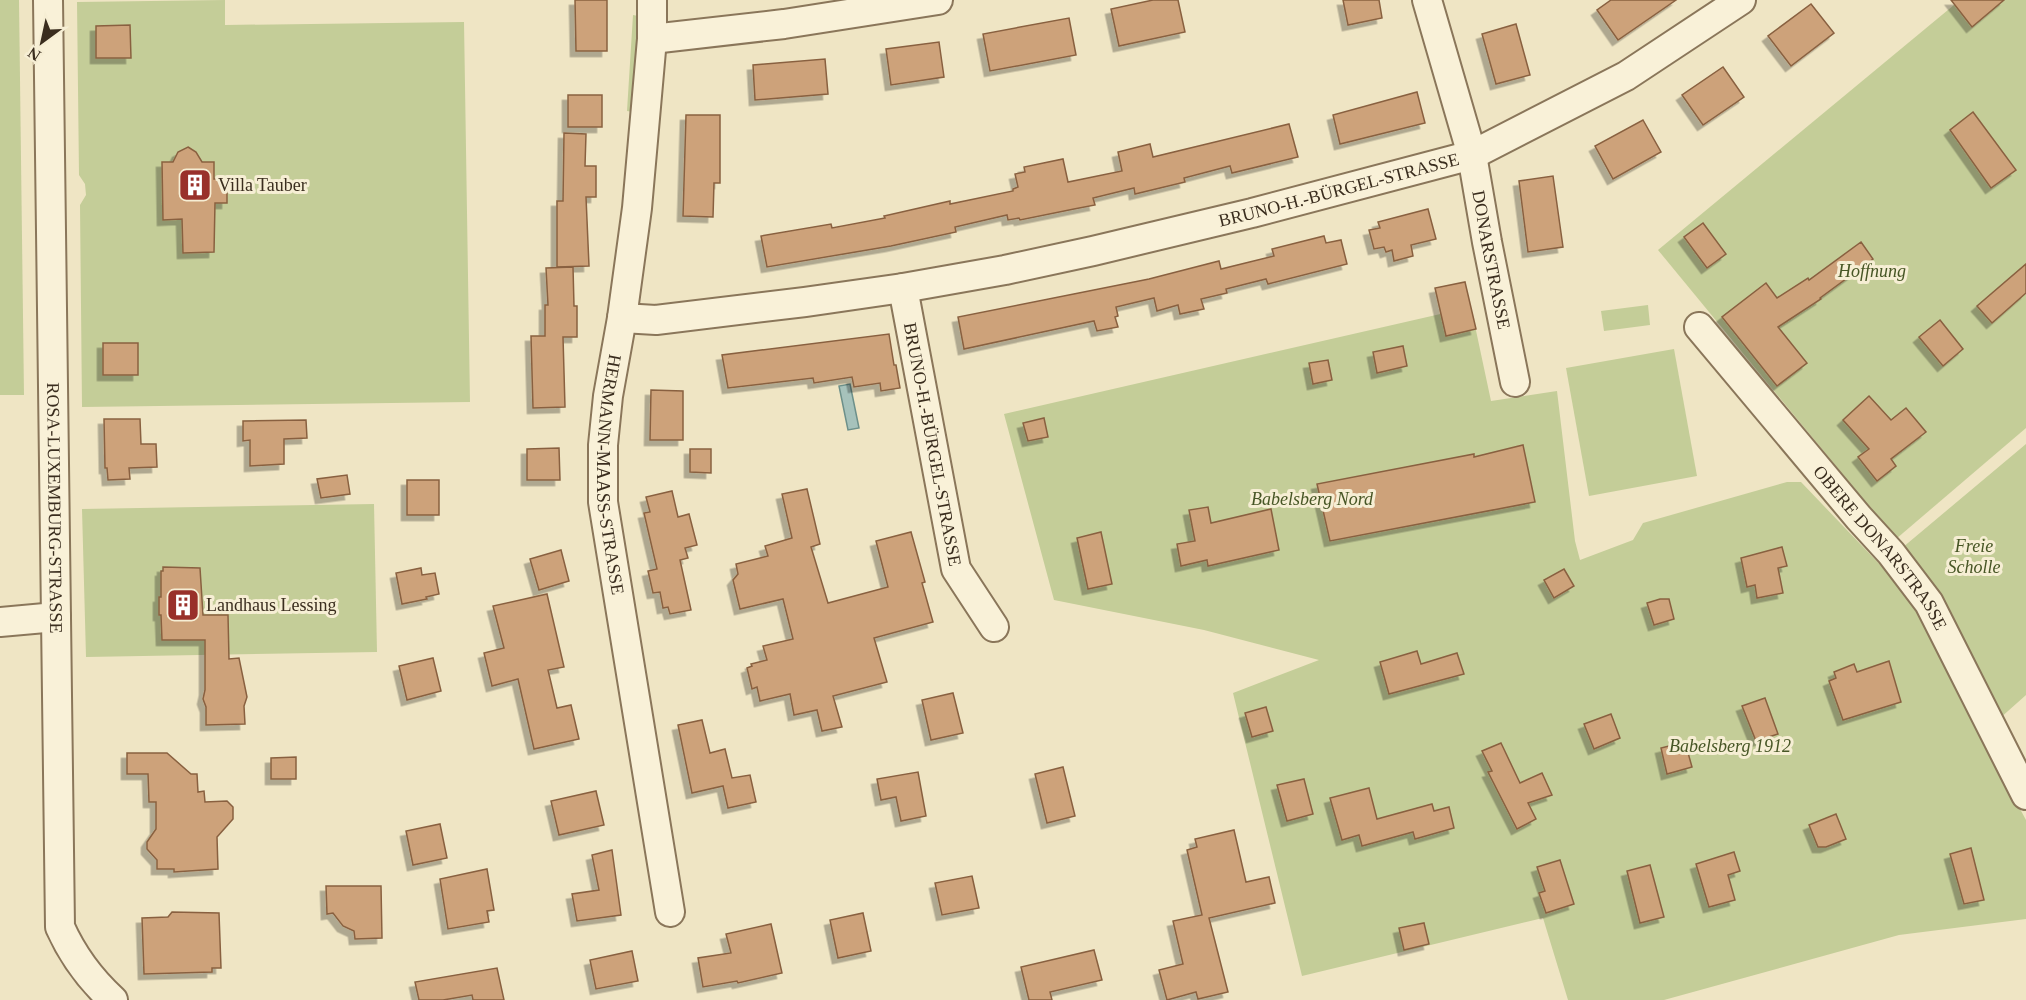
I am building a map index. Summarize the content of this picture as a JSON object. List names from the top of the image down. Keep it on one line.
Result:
{"streets":{"street":["BRUNO-H.-BÜRGEL-STRASSE","DONARSTRASSE","HERMANN-MAASS-STRASSE","ROSA-LUXEMBURG-STRASSE","OBERE DONARSTRASSE"]},"crossings":[["BRUNO-H.-BÜRGEL-STRASSE","DONARSTRASSE"],["BRUNO-H.-BÜRGEL-STRASSE","HERMANN-MAASS-STRASSE"]],"parks":["Hoffnung","Babelsberg Nord","Freie Scholle","Babelsberg 1912"],"places":{"building":["Villa Tauber","Landhaus Lessing"]},"north":"bottom left"}
